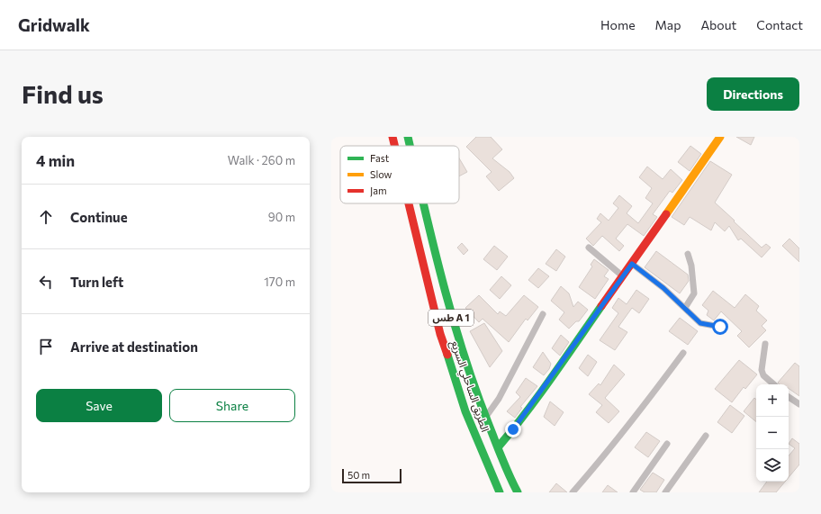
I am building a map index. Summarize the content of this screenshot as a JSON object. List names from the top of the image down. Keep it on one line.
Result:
{"streets":{"main road":["طس A 1","الطريق الساحلي السريع"]},"legend":["Fast","Slow","Jam"],"scale_bar":"50 m","page":{"header":"Gridwalk","nav":["Home","Map","About","Contact"],"buttons":["Directions",["Save","Share"]],"title":"Find us","heading":["4 min","Walk · 260 m"],"list":[["Continue","90 m"],["Turn left","170 m"],"Arrive at destination"],"map_buttons":["+","−"],"scale":"50 m"}}
